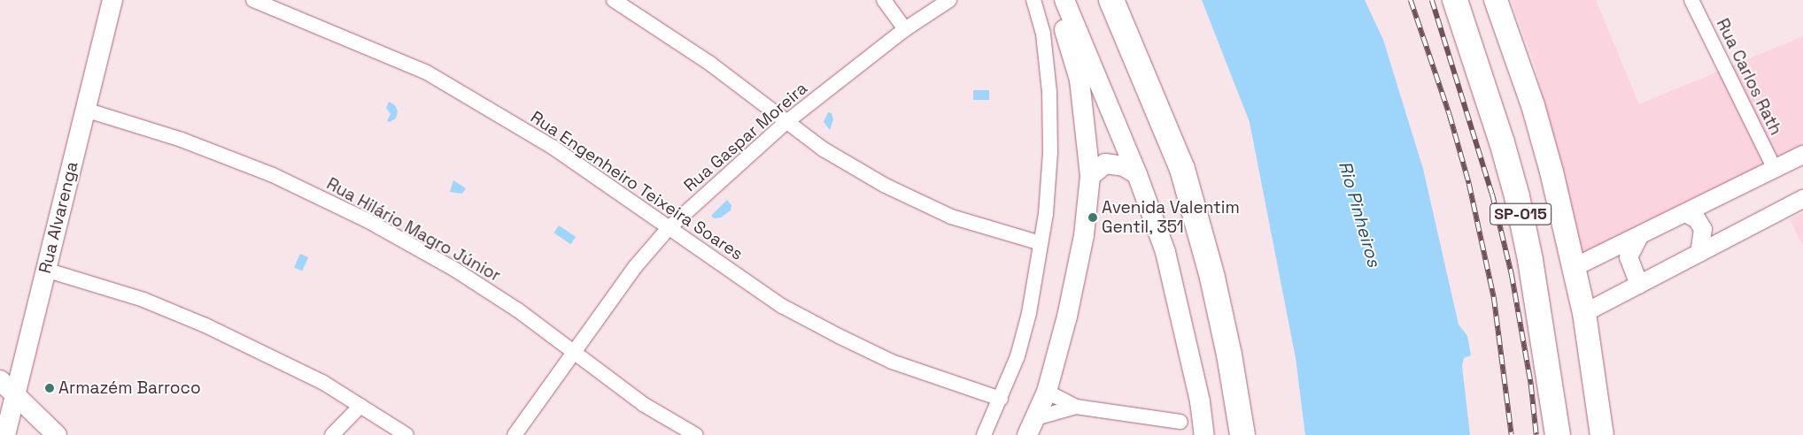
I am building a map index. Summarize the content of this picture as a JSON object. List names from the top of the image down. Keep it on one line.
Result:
{"streets":{"highway":["SP-015"],"main road":["Rua Alvarenga"],"street":["Rua Carlos Rath","Rua Gaspar Moreira","Rua Engenheiro Teixeira Soares","Rua Hilário Magro Júnior"]},"crossings":[["Rua Gaspar Moreira","Rua Engenheiro Teixeira Soares"],["Rua Gaspar Moreira","Rua Hilário Magro Júnior"],["Rua Alvarenga","Rua Hilário Magro Júnior"]],"water":["Rio Pinheiros"],"places":["Avenida Valentim Gentil, 351","Armazém Barroco"]}
